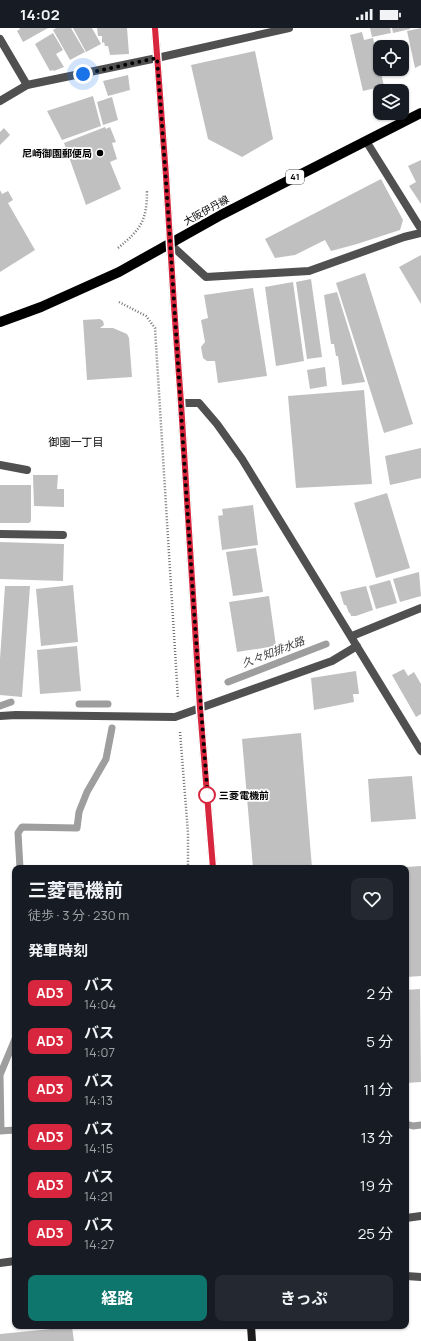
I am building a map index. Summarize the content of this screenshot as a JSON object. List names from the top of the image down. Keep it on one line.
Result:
{"streets":{"main road":["41","大阪伊丹線"]},"districts":["御園一丁目"],"water":["久々知排水路"],"places":["尼崎御園郵便局","三菱電機前"],"lines":["bus line AD3"],"page":{"status":"14:02","heading":[["三菱電機前","徒歩 · 3 分 · 230 m"],"発車時刻"],"list":[{"mark":"AD3","name":"バス","note":"14:04","value":"2 分"},{"mark":"AD3","name":"バス","note":"14:07","value":"5 分"},{"mark":"AD3","name":"バス","note":"14:13","value":"11 分"},{"mark":"AD3","name":"バス","note":"14:15","value":"13 分"},{"mark":"AD3","name":"バス","note":"14:21","value":"19 分"},{"mark":"AD3","name":"バス","note":"14:27","value":"25 分"}],"buttons":["経路","きっぷ"]}}
